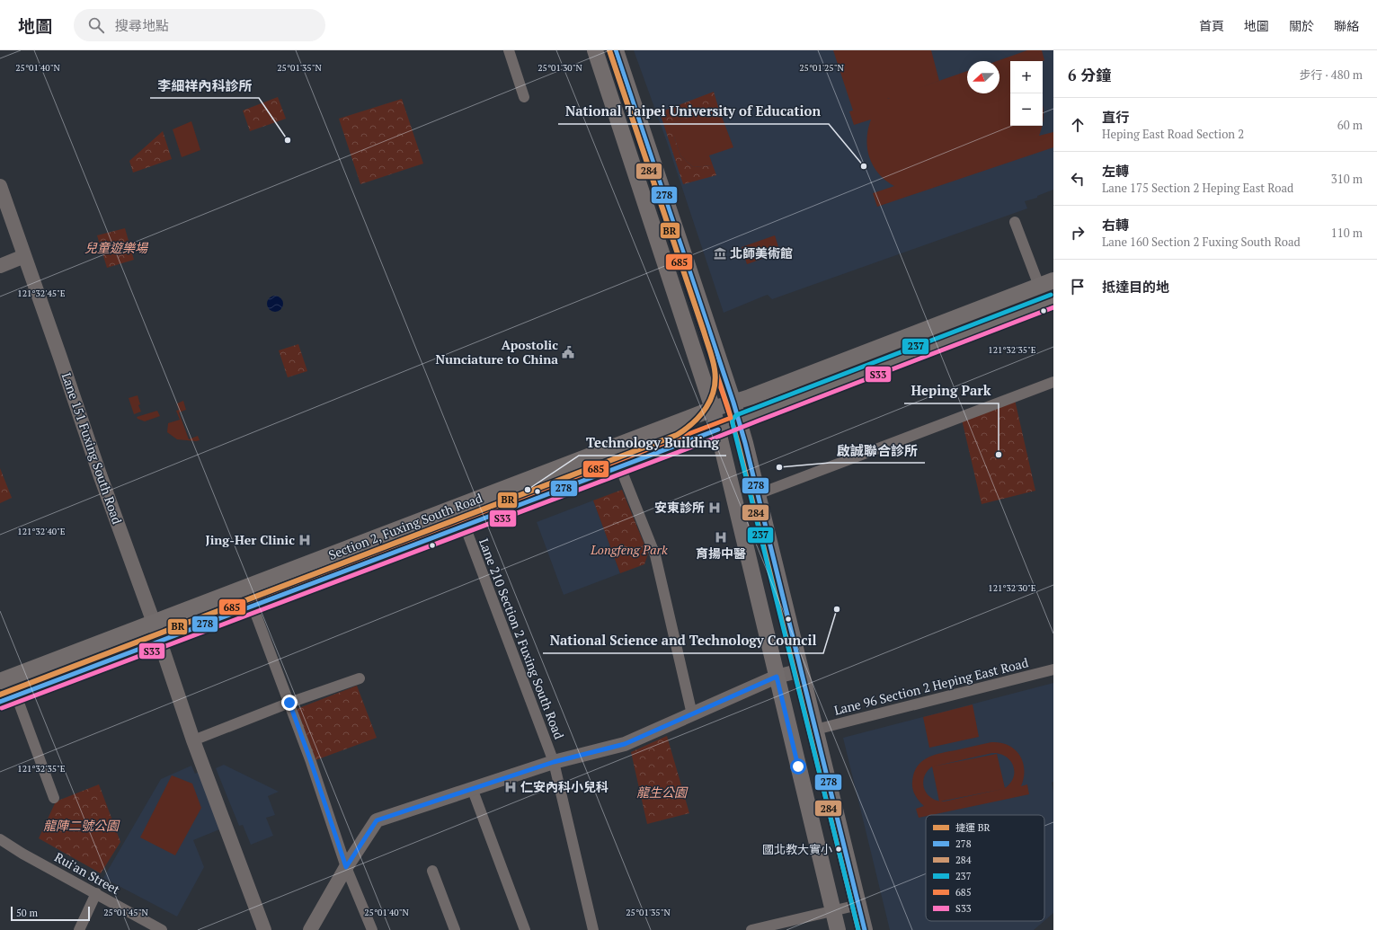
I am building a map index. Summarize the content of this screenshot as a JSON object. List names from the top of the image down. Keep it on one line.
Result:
{"streets":{"main road":["Section 2, Fuxing South Road"],"street":["Lane 151 Fuxing South Road","Lane 210 Section 2 Fuxing South Road","Lane 96 Section 2 Heping East Road","Rui'an Street"]},"crossings":[["Lane 151 Fuxing South Road","Section 2, Fuxing South Road"],["Section 2, Fuxing South Road","Lane 210 Section 2 Fuxing South Road"]],"parks":["兒童遊樂場","Longfeng Park","龍生公園","龍陣二號公園"],"places":{"other":["李細祥內科診所","National Taipei University of Education","Heping Park","啟誠聯合診所","Technology Building","National Science and Technology Council","國北教大實小"],"museum":["北師美術館"],"public building":["Apostolic Nunciature to China"],"hospital":["安東診所","育揚中醫","Jing-Her Clinic","仁安內科小兒科"]},"lines":["metro line BR","transit line 278","transit line 284","transit line 685","transit line 237","transit line S33"],"legend":["捷運 BR","278","284","237","685","S33"],"scale_bar":"50 m","north":"left","page":{"header":"地圖","search":"搜尋地點","nav":["首頁","地圖","關於","聯絡"],"heading":["6 分鐘","步行 · 480 m"],"map_buttons":["+","−"],"list":[["直行","Heping East Road Section 2","60 m"],["左轉","Lane 175 Section 2 Heping East Road","310 m"],["右轉","Lane 160 Section 2 Fuxing South Road","110 m"],"抵達目的地"],"scale":"50 m"},"coordinates":["25°01'40\"N","25°01'35\"N","25°01'30\"N","25°01'25\"N","121°32'45\"E","121°32'35\"E","121°32'40\"E","121°32'30\"E","25°01'45\"N"]}
